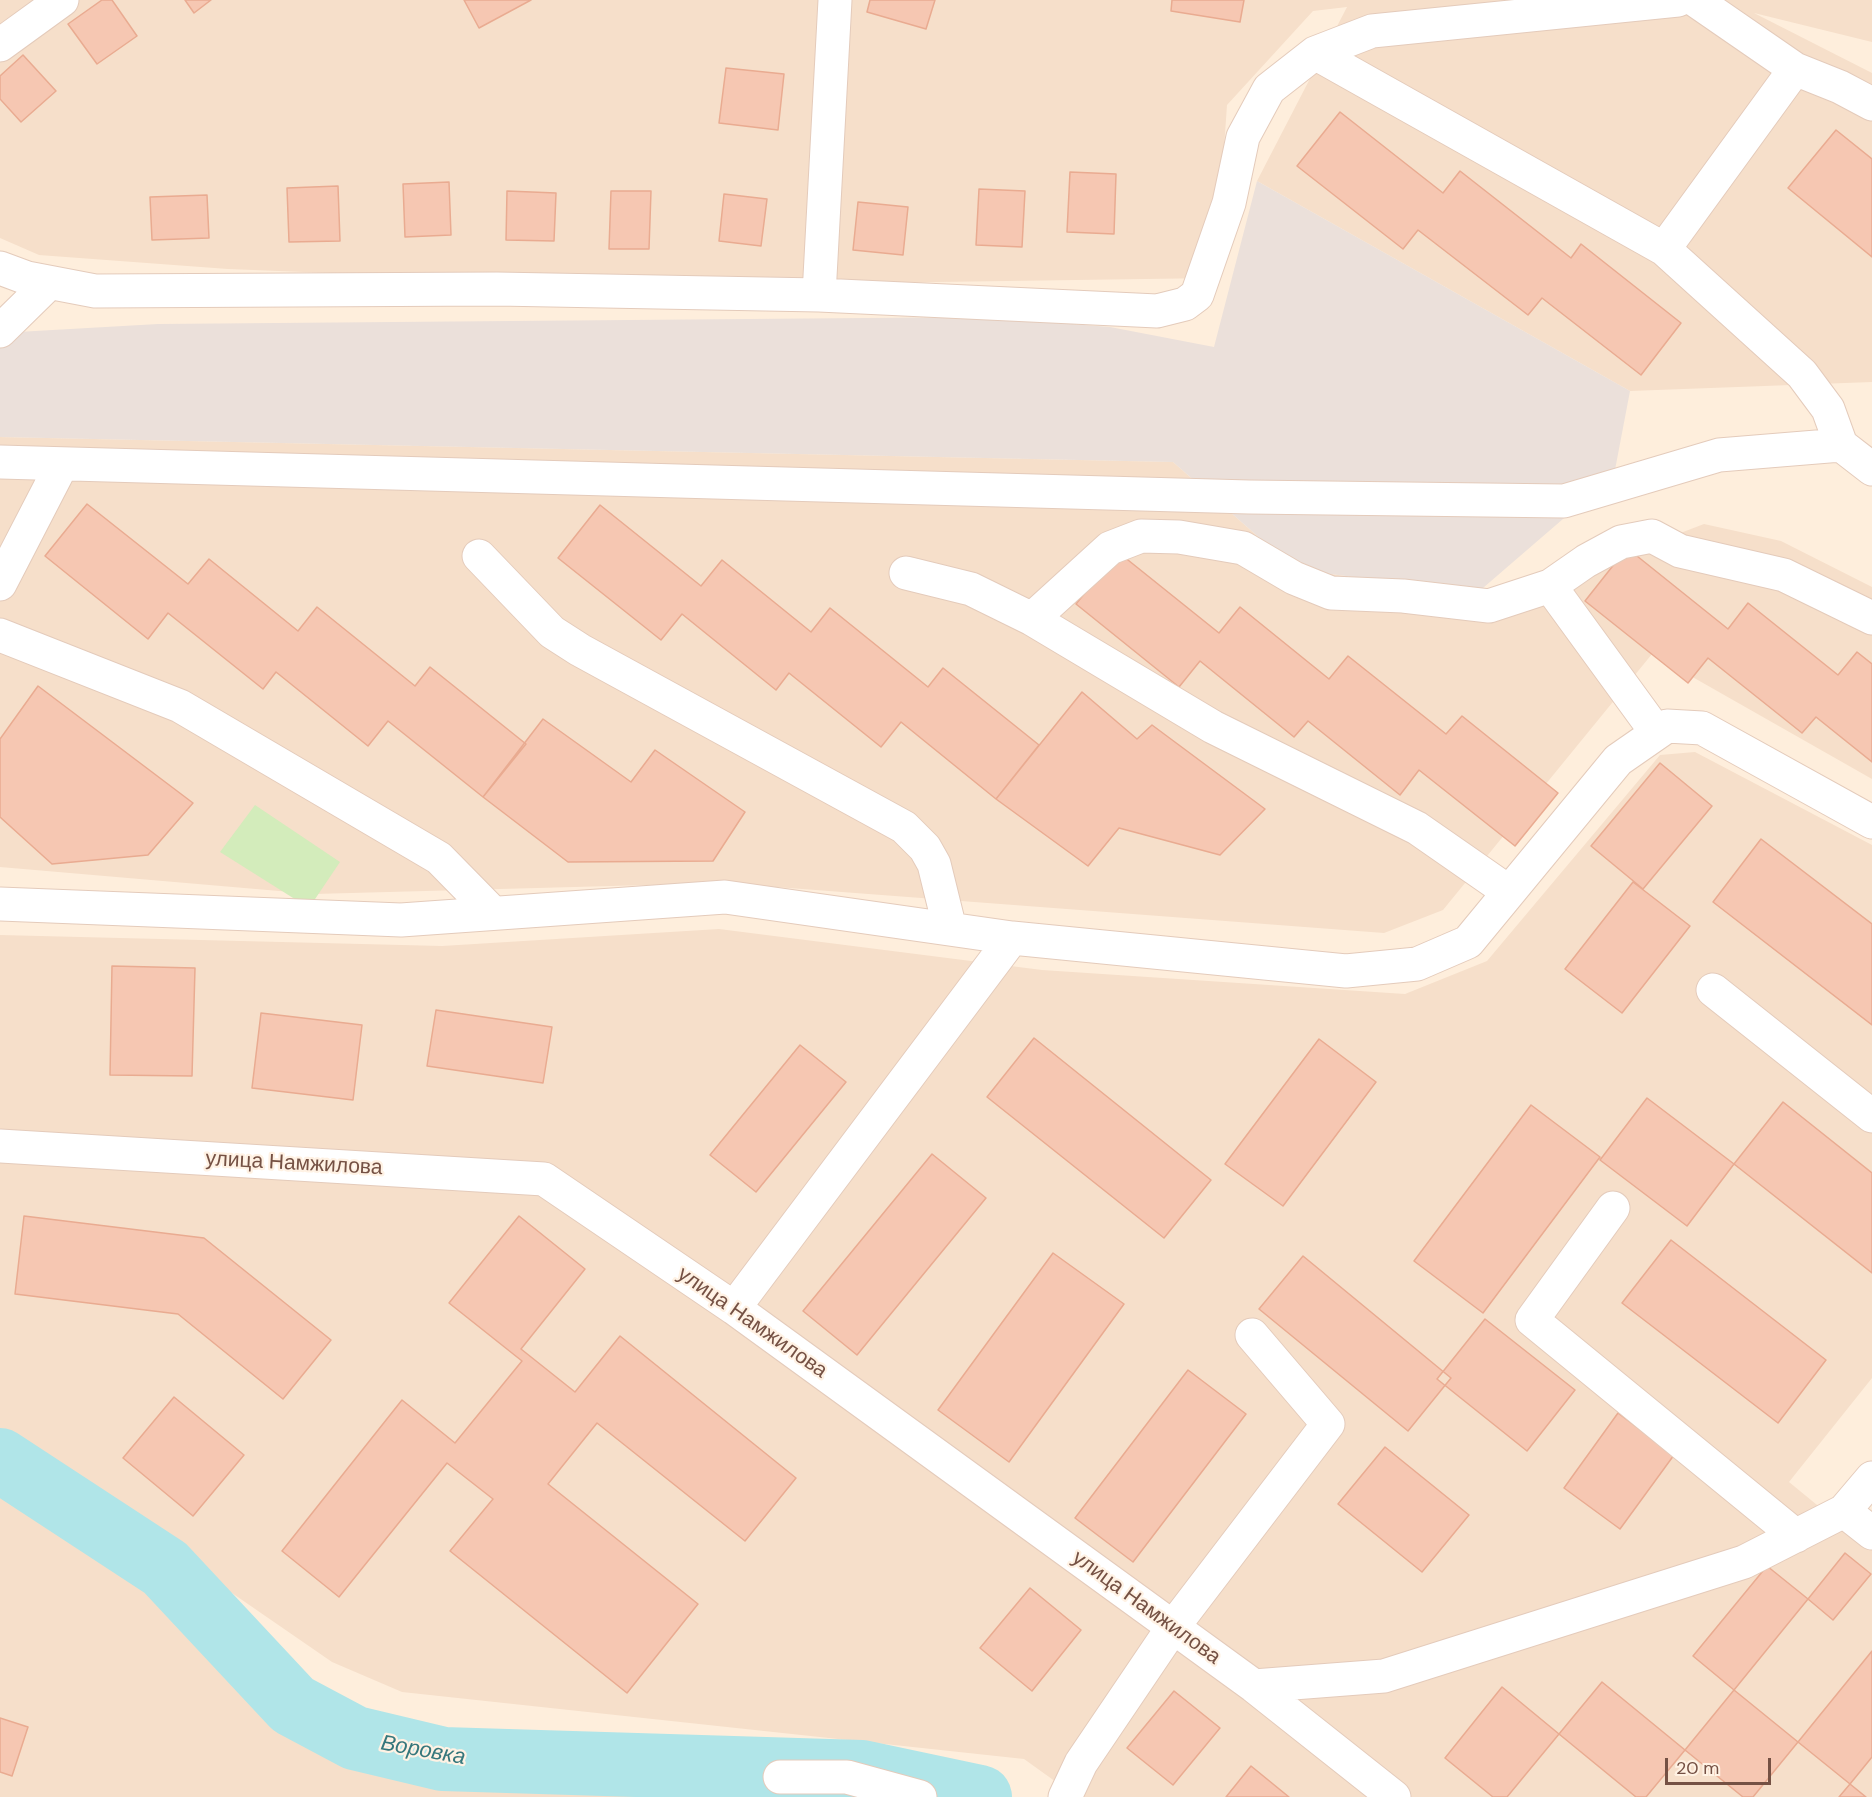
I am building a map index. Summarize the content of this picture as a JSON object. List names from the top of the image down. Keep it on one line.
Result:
{"streets":{"street":["улица Намжилова"]},"water":["Воровка"],"scale_bar":"20 m"}
